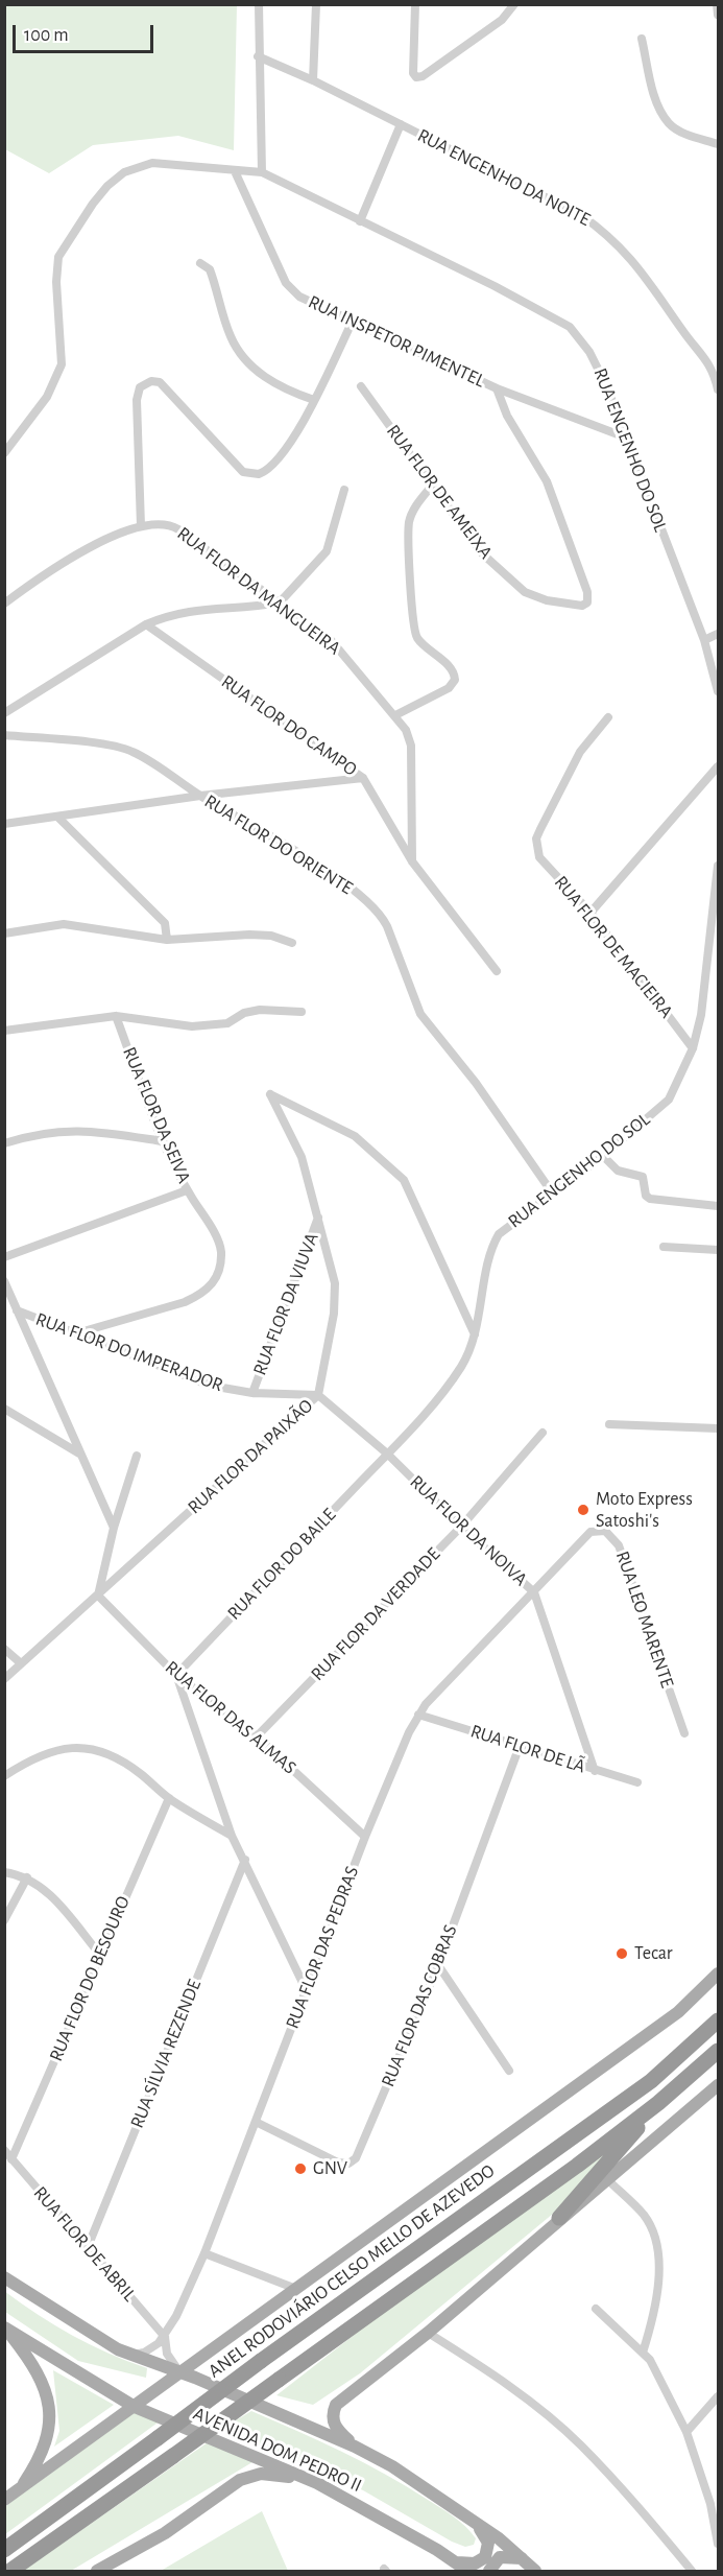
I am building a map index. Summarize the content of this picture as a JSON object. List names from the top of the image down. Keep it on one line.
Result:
{"streets":{"highway":["ANEL RODOVIÁRIO CELSO MELLO DE AZEVEDO"],"main road":["AVENIDA DOM PEDRO II"],"street":["RUA ENGENHO DA NOITE","RUA INSPETOR PIMENTEL","RUA ENGENHO DO SOL","RUA FLOR DE AMEIXA","RUA FLOR DA MANGUEIRA","RUA FLOR DO CAMPO","RUA FLOR DO ORIENTE","RUA FLOR DE MACIEIRA","RUA FLOR DA SEIVA","RUA FLOR DA VIUVA","RUA FLOR DO IMPERADOR","RUA FLOR DA PAIXÃO","RUA FLOR DA NOIVA","RUA FLOR DO BAILE","RUA FLOR DA VERDADE","RUA LEO MARENTE","RUA FLOR DAS ALMAS","RUA FLOR DE LÃ","RUA FLOR DAS PEDRAS","RUA FLOR DO BESOURO","RUA FLOR DAS COBRAS","RUA SÍLVIA REZENDE","RUA FLOR DE ABRIL"]},"crossings":[["RUA INSPETOR PIMENTEL","RUA ENGENHO DO SOL"],["RUA INSPETOR PIMENTEL","RUA FLOR DE AMEIXA"],["RUA ENGENHO DO SOL","RUA FLOR DO ORIENTE"],["RUA ENGENHO DO SOL","RUA FLOR DE MACIEIRA"],["RUA ENGENHO DO SOL","RUA FLOR DA PAIXÃO"],["RUA ENGENHO DO SOL","RUA FLOR DA NOIVA"],["RUA ENGENHO DO SOL","RUA FLOR DO BAILE"],["RUA FLOR DA MANGUEIRA","RUA FLOR DO CAMPO"],["RUA FLOR DA SEIVA","RUA FLOR DO IMPERADOR"],["RUA FLOR DA VIUVA","RUA FLOR DO IMPERADOR"],["RUA FLOR DA VIUVA","RUA FLOR DA PAIXÃO"],["RUA FLOR DO IMPERADOR","RUA FLOR DA PAIXÃO"],["RUA FLOR DO IMPERADOR","RUA FLOR DA NOIVA"],["RUA FLOR DA PAIXÃO","RUA FLOR DA NOIVA"],["RUA FLOR DA PAIXÃO","RUA FLOR DAS ALMAS"],["RUA FLOR DA NOIVA","RUA FLOR DO BAILE"],["RUA FLOR DA NOIVA","RUA FLOR DA VERDADE"],["RUA FLOR DA NOIVA","RUA LEO MARENTE"],["RUA FLOR DA NOIVA","RUA FLOR DE LÃ"],["RUA FLOR DA NOIVA","RUA FLOR DAS PEDRAS"],["RUA FLOR DO BAILE","RUA FLOR DAS ALMAS"],["RUA FLOR DA VERDADE","RUA FLOR DAS ALMAS"],["RUA LEO MARENTE","RUA FLOR DAS PEDRAS"],["RUA FLOR DAS ALMAS","RUA FLOR DAS PEDRAS"],["RUA FLOR DE LÃ","RUA FLOR DAS PEDRAS"],["RUA FLOR DE LÃ","RUA FLOR DAS COBRAS"],["RUA FLOR DAS PEDRAS","RUA FLOR DAS COBRAS"],["RUA FLOR DAS PEDRAS","RUA FLOR DE ABRIL"],["RUA FLOR DO BESOURO","RUA FLOR DE ABRIL"],["RUA SÍLVIA REZENDE","RUA FLOR DE ABRIL"],["ANEL RODOVIÁRIO CELSO MELLO DE AZEVEDO","AVENIDA DOM PEDRO II"]],"places":["Moto Express Satoshi's","Tecar","GNV"],"scale_bar":"100 m"}
